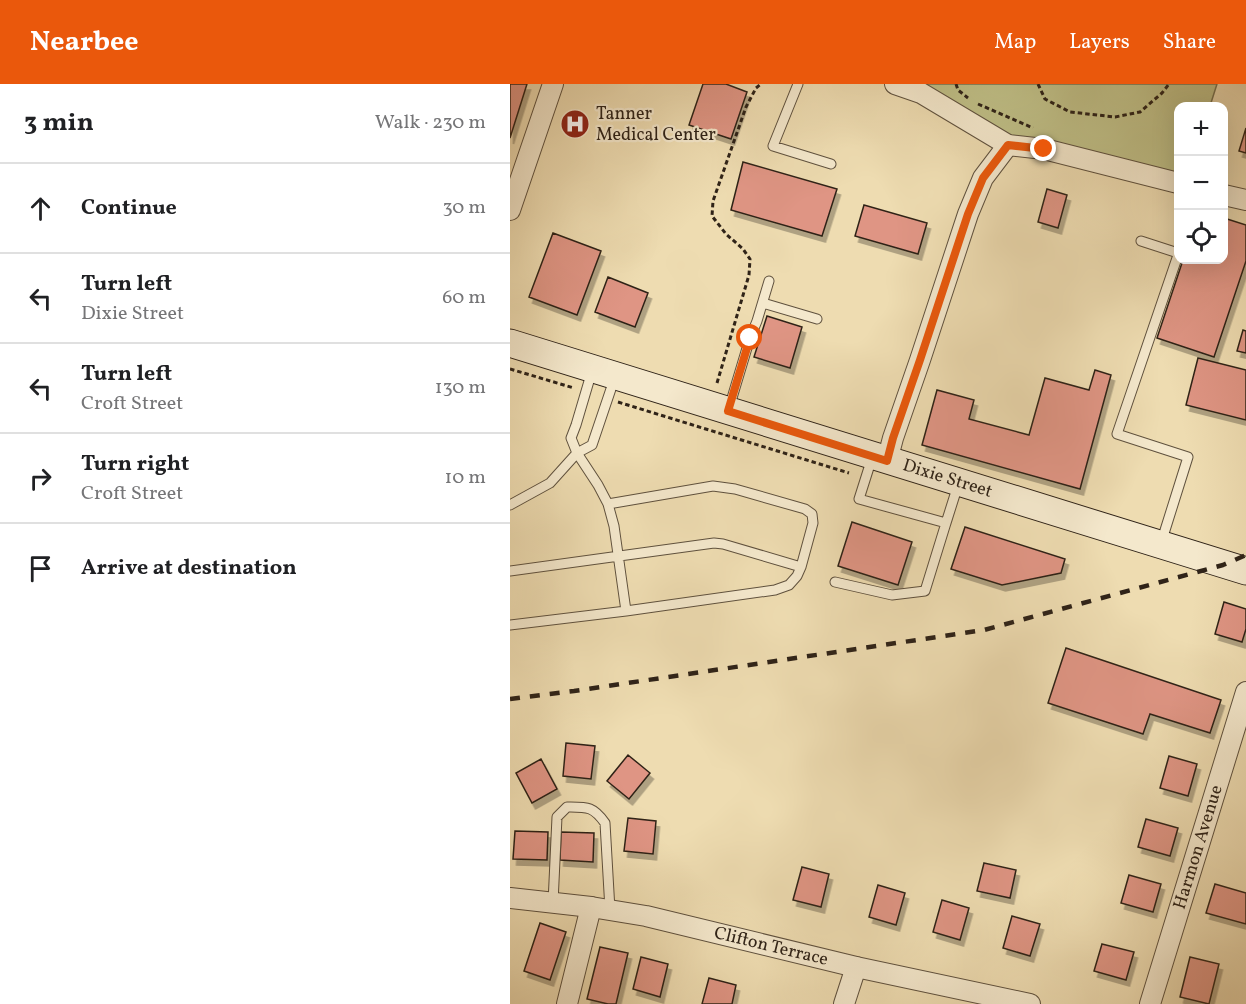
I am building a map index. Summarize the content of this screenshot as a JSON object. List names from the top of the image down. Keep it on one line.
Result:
{"streets":{"street":["Dixie Street","Harmon Avenue","Clifton Terrace"]},"places":{"hospital":["Tanner Medical Center"]},"page":{"header":"Nearbee","nav":["Map","Layers","Share"],"heading":["3 min","Walk · 230 m"],"map_buttons":["+","−"],"list":[["Continue","30 m"],["Turn left","Dixie Street","60 m"],["Turn left","Croft Street","130 m"],["Turn right","Croft Street","10 m"],"Arrive at destination"]}}
